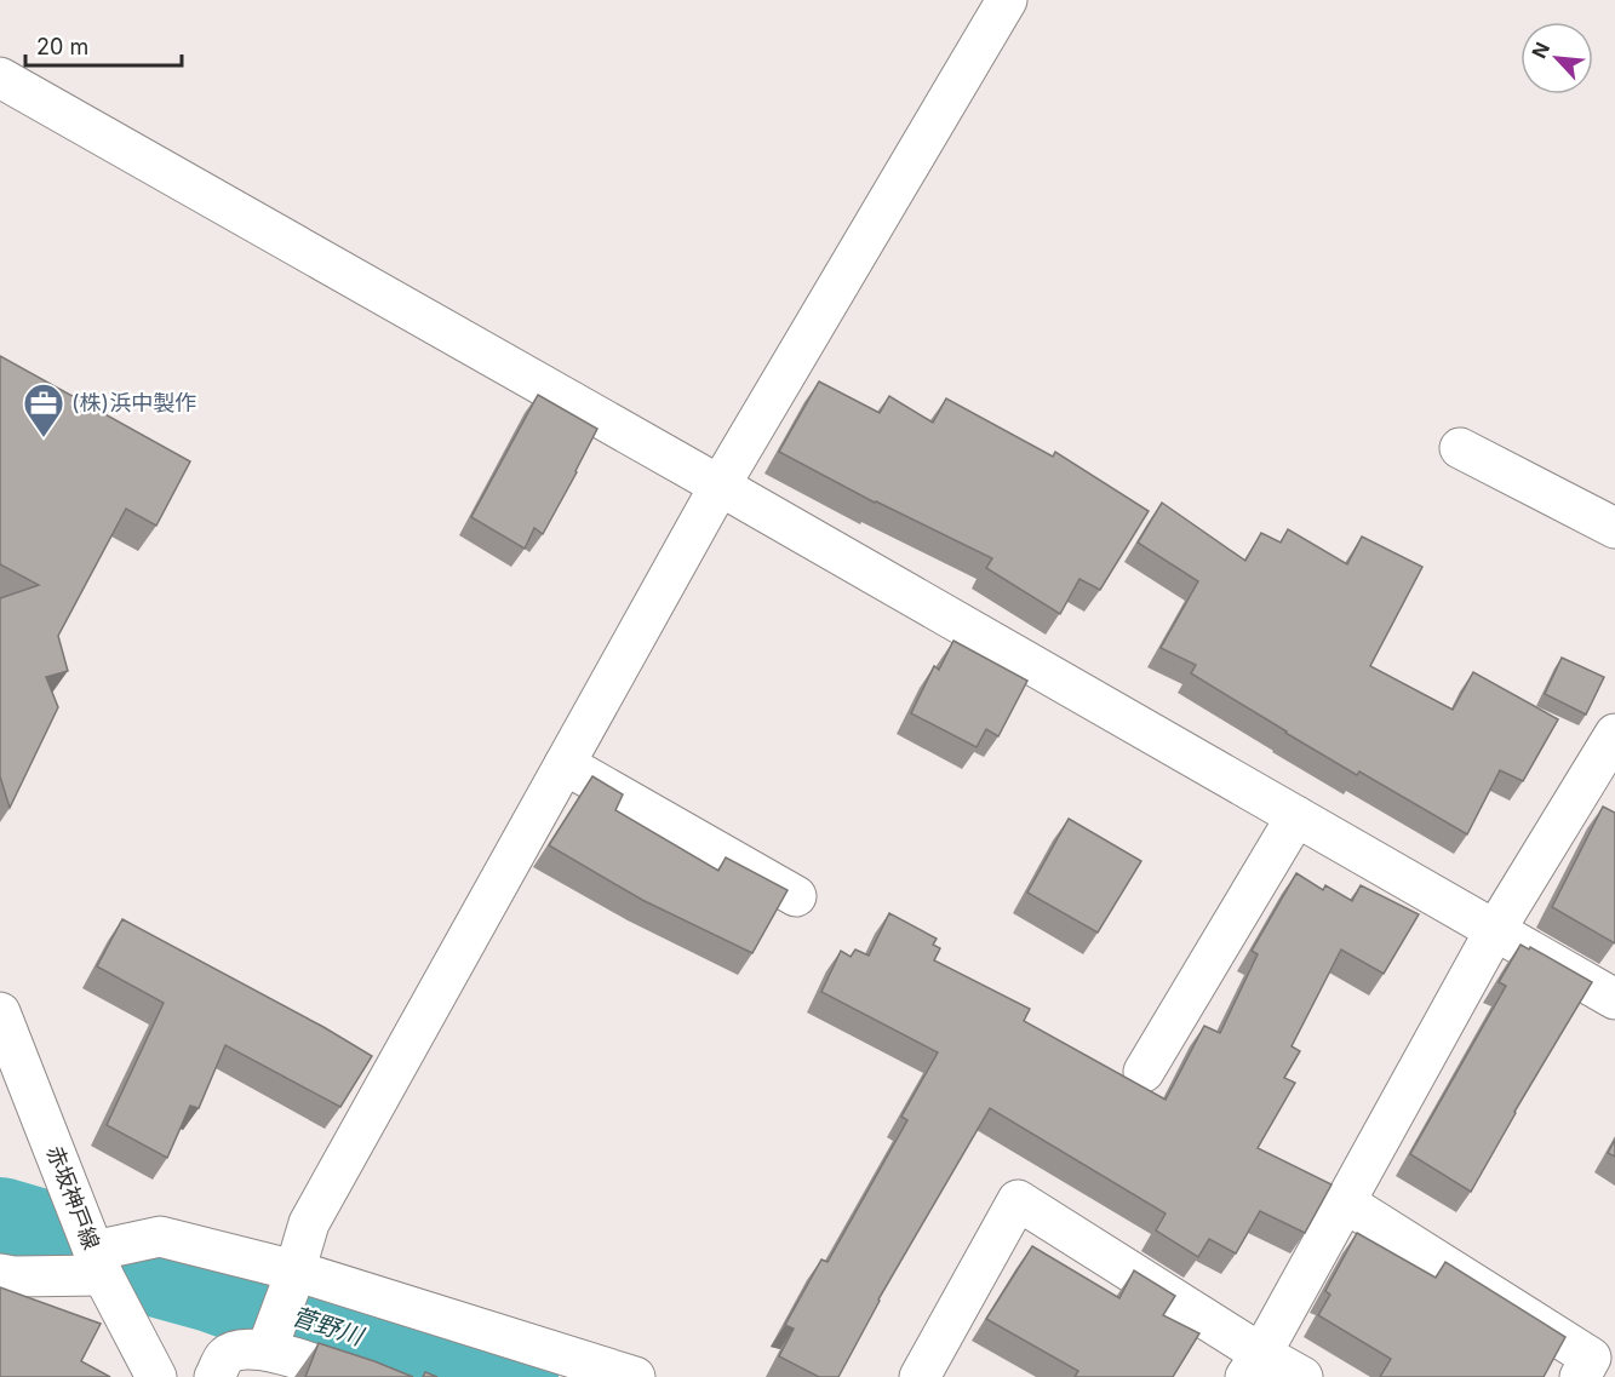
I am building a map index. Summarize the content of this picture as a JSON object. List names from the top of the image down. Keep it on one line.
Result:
{"streets":{"street":["赤坂神戸線"]},"water":["菅野川"],"places":{"office":["(株)浜中製作"]},"scale_bar":"20 m","north":"top left"}
